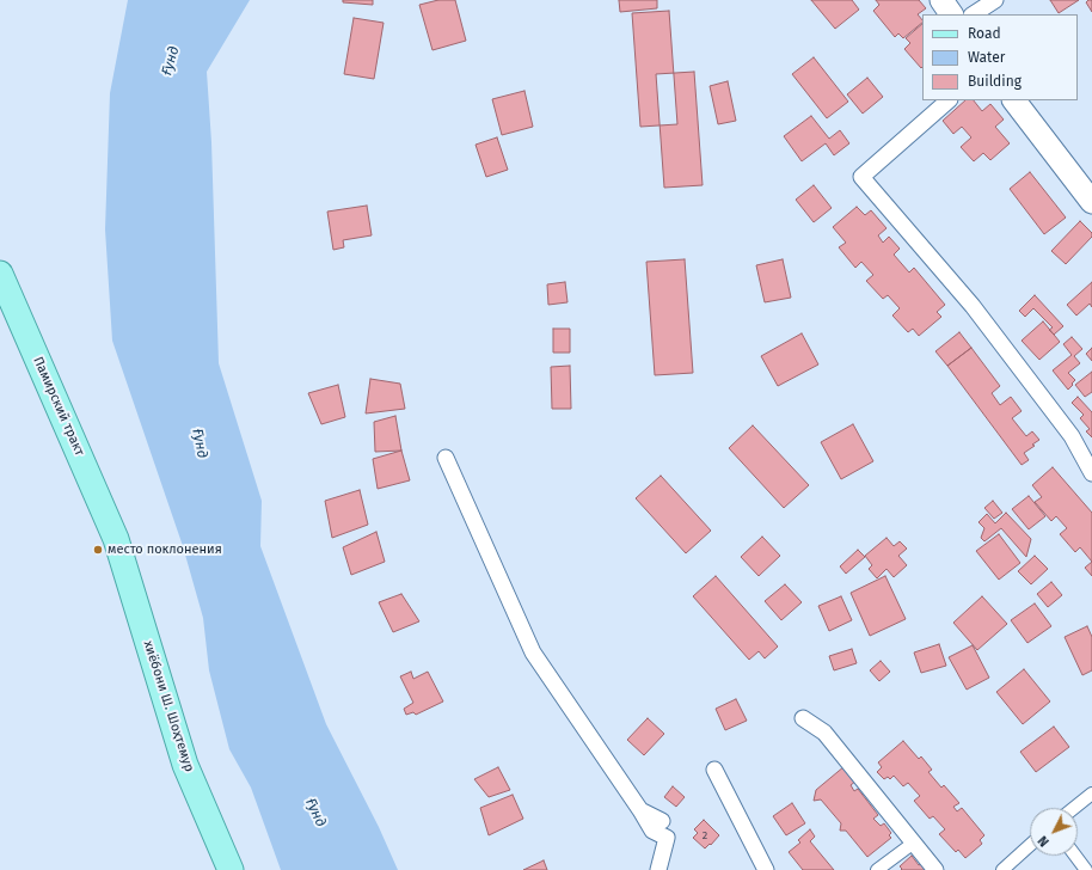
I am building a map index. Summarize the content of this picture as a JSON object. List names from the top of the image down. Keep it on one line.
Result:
{"streets":{"main road":["Памирский тракт","хиёбони Ш. Шоҳтемур"]},"crossings":[["Памирский тракт","хиёбони Ш. Шоҳтемур"]],"water":["Ғунд"],"places":["место поклонения"],"house_numbers":["2"],"legend":["Road","Water","Building"],"north":"bottom left"}
